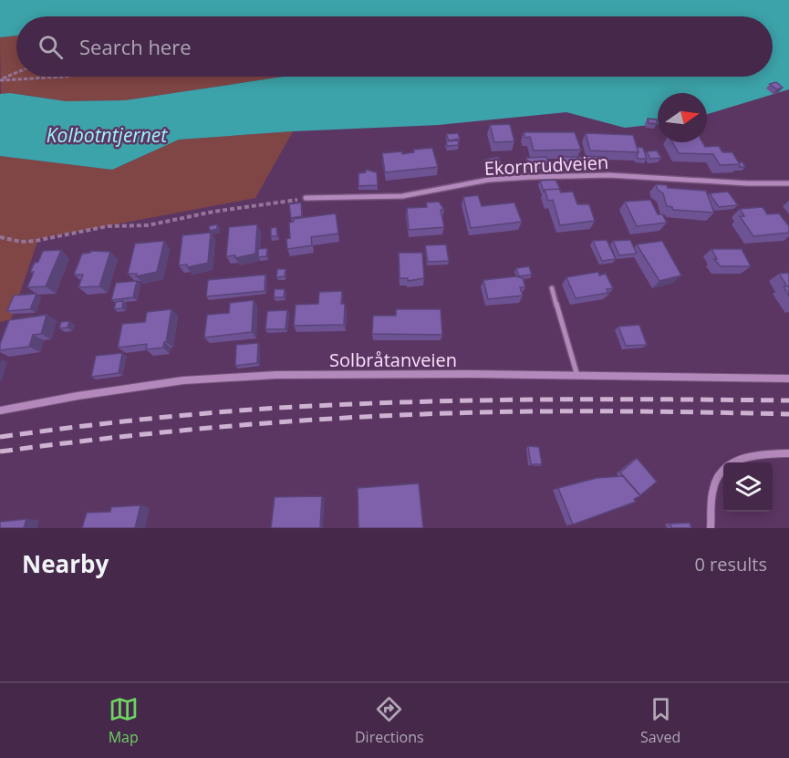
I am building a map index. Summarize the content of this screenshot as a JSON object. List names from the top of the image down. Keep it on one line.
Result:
{"streets":{"street":["Ekornrudveien","Solbråtanveien"]},"water":["Kolbotntjernet"],"north":"right","page":{"search":"Search here","heading":["Nearby","0 results"],"nav":["Map","Directions","Saved"]}}
